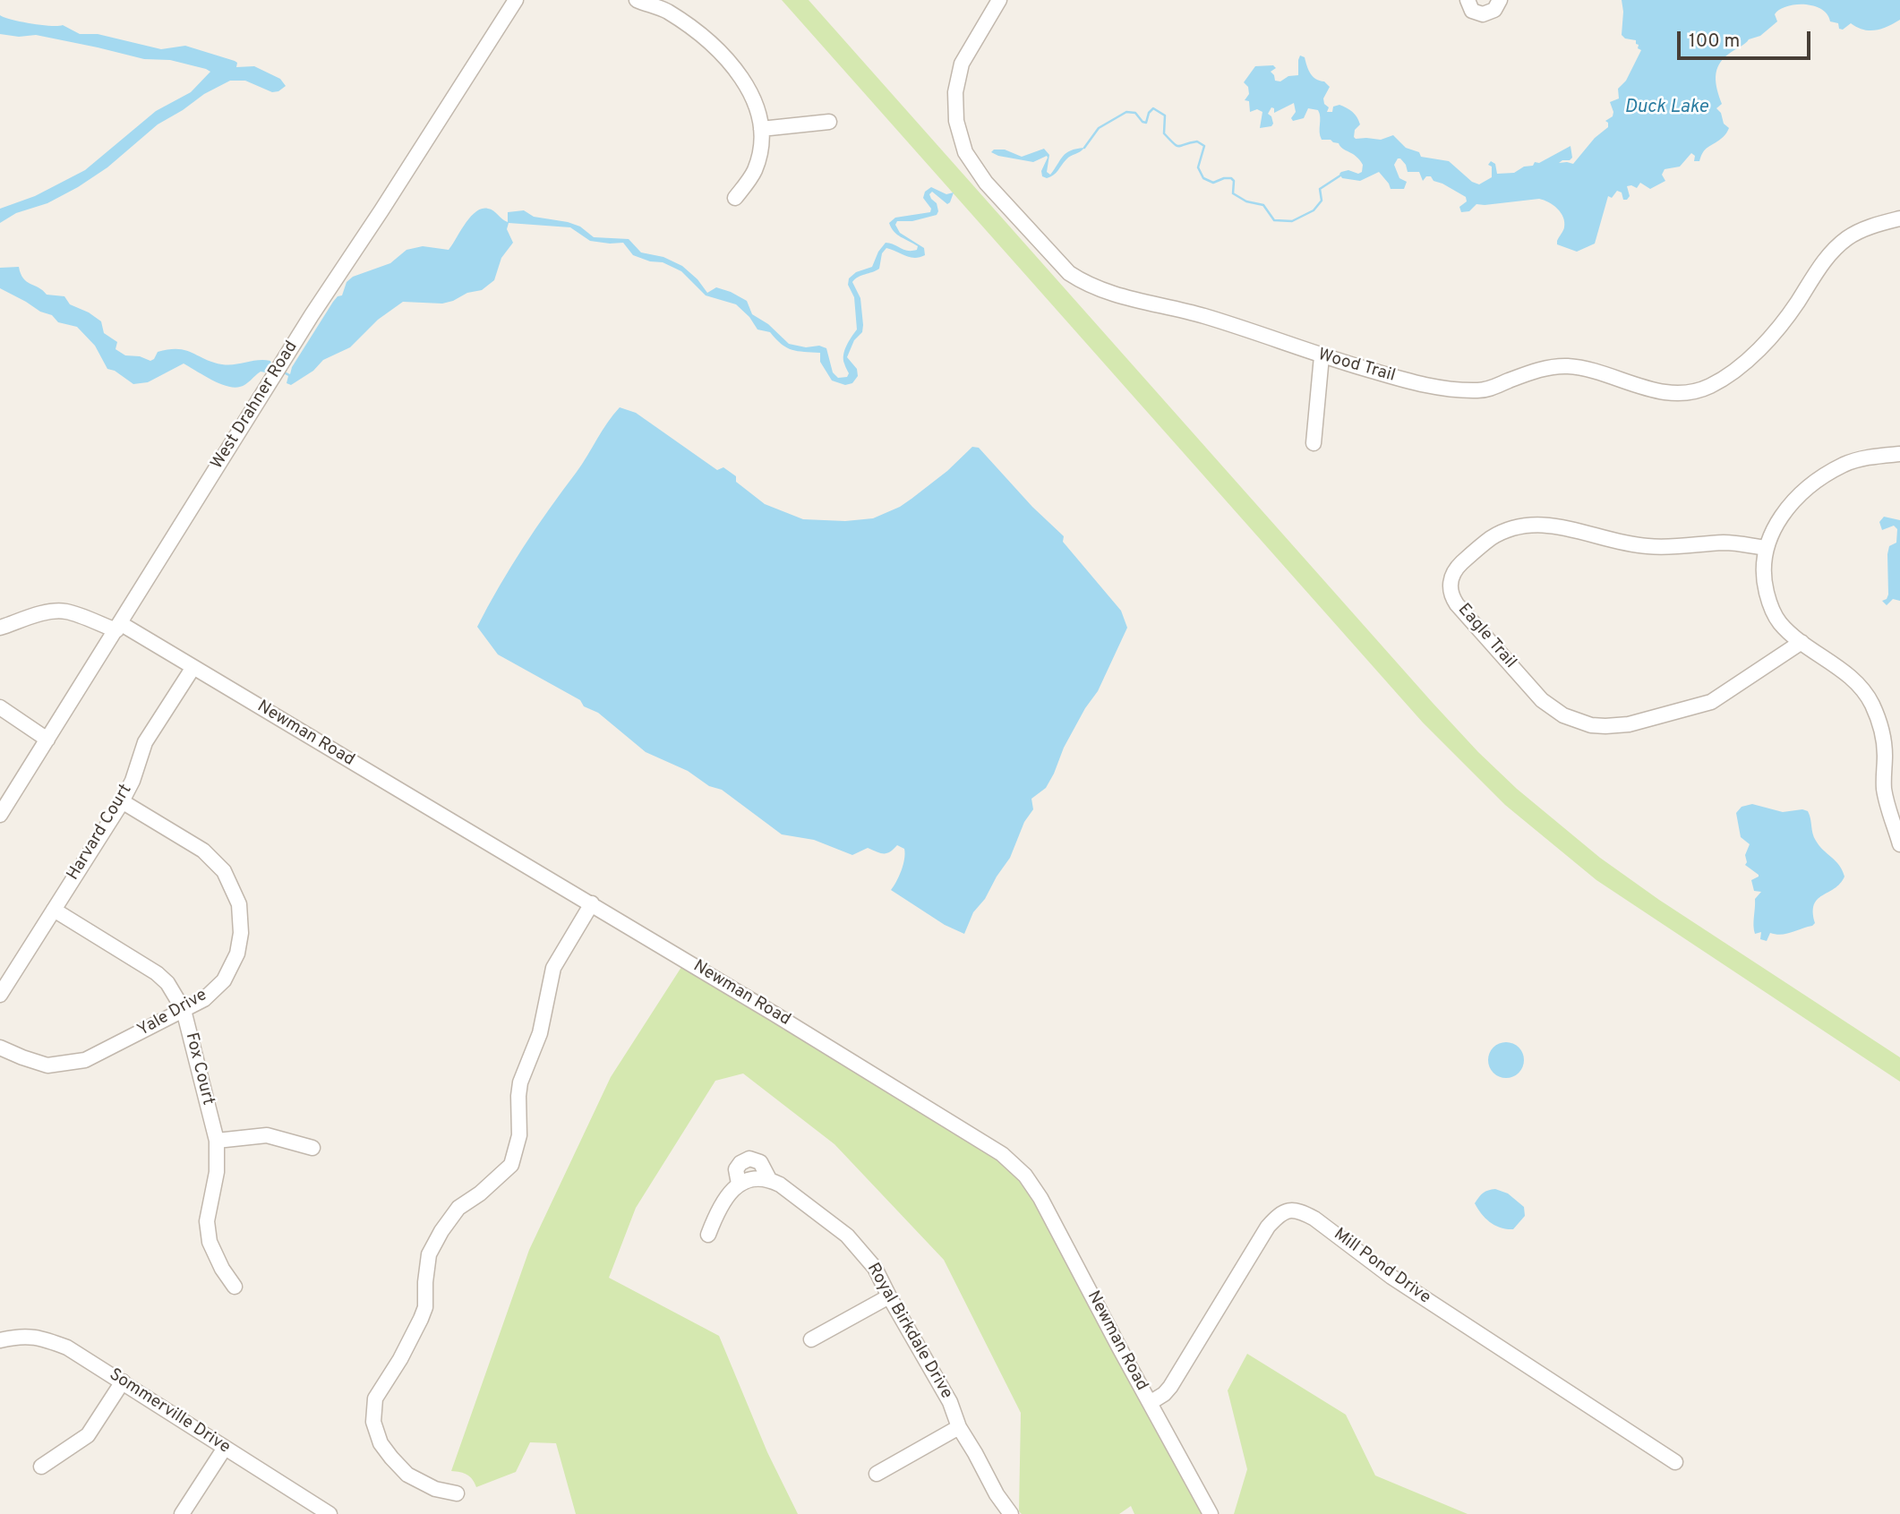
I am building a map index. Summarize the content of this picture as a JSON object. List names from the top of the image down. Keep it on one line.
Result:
{"streets":{"street":["Wood Trail","West Drahner Road","Eagle Trail","Newman Road","Harvard Court","Yale Drive","Fox Court","Mill Pond Drive","Royal Birkdale Drive","Sommerville Drive"]},"crossings":[["West Drahner Road","Newman Road"],["Newman Road","Harvard Court"],["Newman Road","Mill Pond Drive"],["Harvard Court","Yale Drive"],["Harvard Court","Fox Court"],["Yale Drive","Fox Court"]],"water":["Duck Lake"],"scale_bar":"100 m"}
